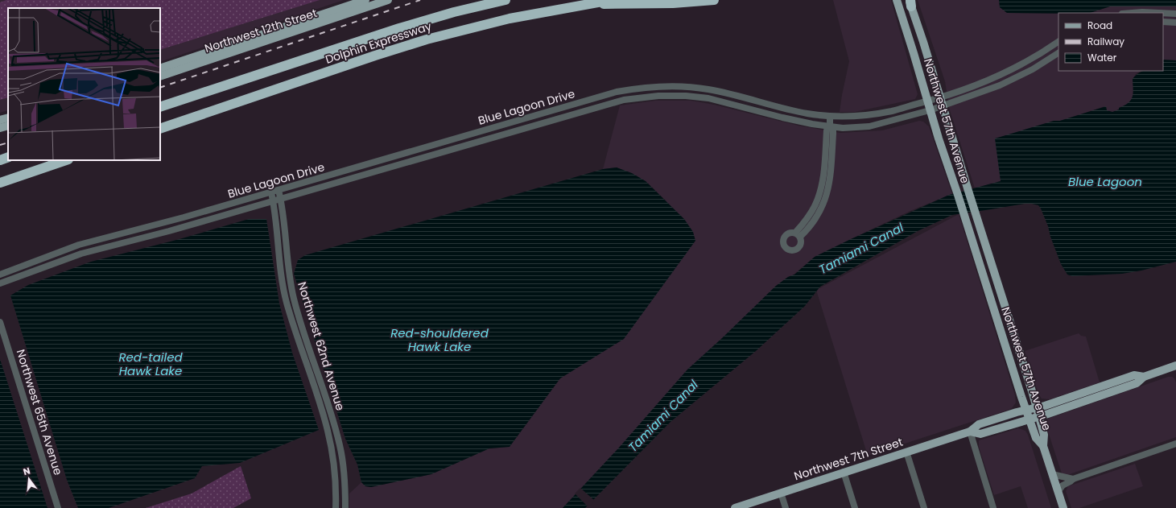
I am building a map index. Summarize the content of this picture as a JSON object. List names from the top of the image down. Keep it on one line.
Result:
{"streets":{"highway":["Dolphin Expressway"],"main road":["Northwest 12th Street","Northwest 57th Avenue","Northwest 7th Street"],"street":["Blue Lagoon Drive","Northwest 62nd Avenue","Northwest 65th Avenue"]},"crossings":[["Blue Lagoon Drive","Northwest 57th Avenue"],["Blue Lagoon Drive","Northwest 62nd Avenue"],["Northwest 57th Avenue","Northwest 7th Street"]],"water":["Blue Lagoon","Tamiami Canal","Red-shouldered Hawk Lake","Red-tailed Hawk Lake"],"legend":["Road","Railway","Water"],"north":"top"}
